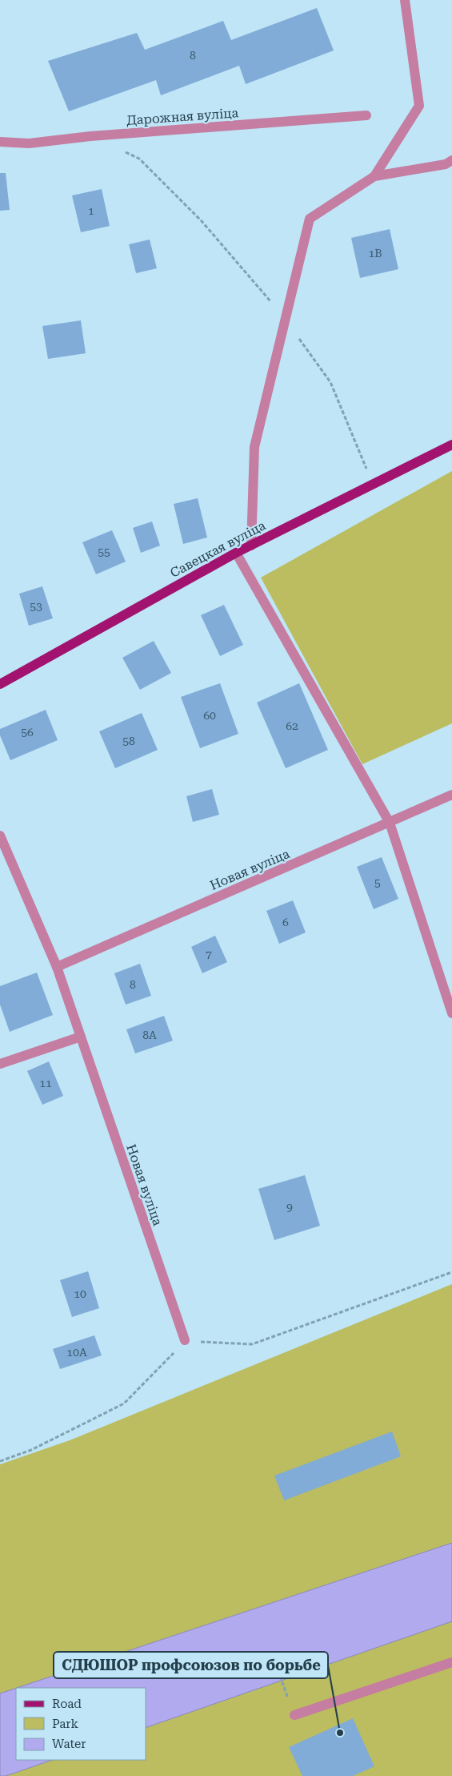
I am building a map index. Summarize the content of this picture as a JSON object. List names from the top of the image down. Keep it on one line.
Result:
{"streets":{"main road":["Савецкая вуліца"],"street":["Дарожная вуліца","Новая вуліца"]},"places":["СДЮШОР профсоюзов по борьбе"],"house_numbers":["8","1","1В","55","53","60","62","56","58","5","6","7","8","8А","11","9","10","10А"],"legend":["Road","Park","Water"]}
